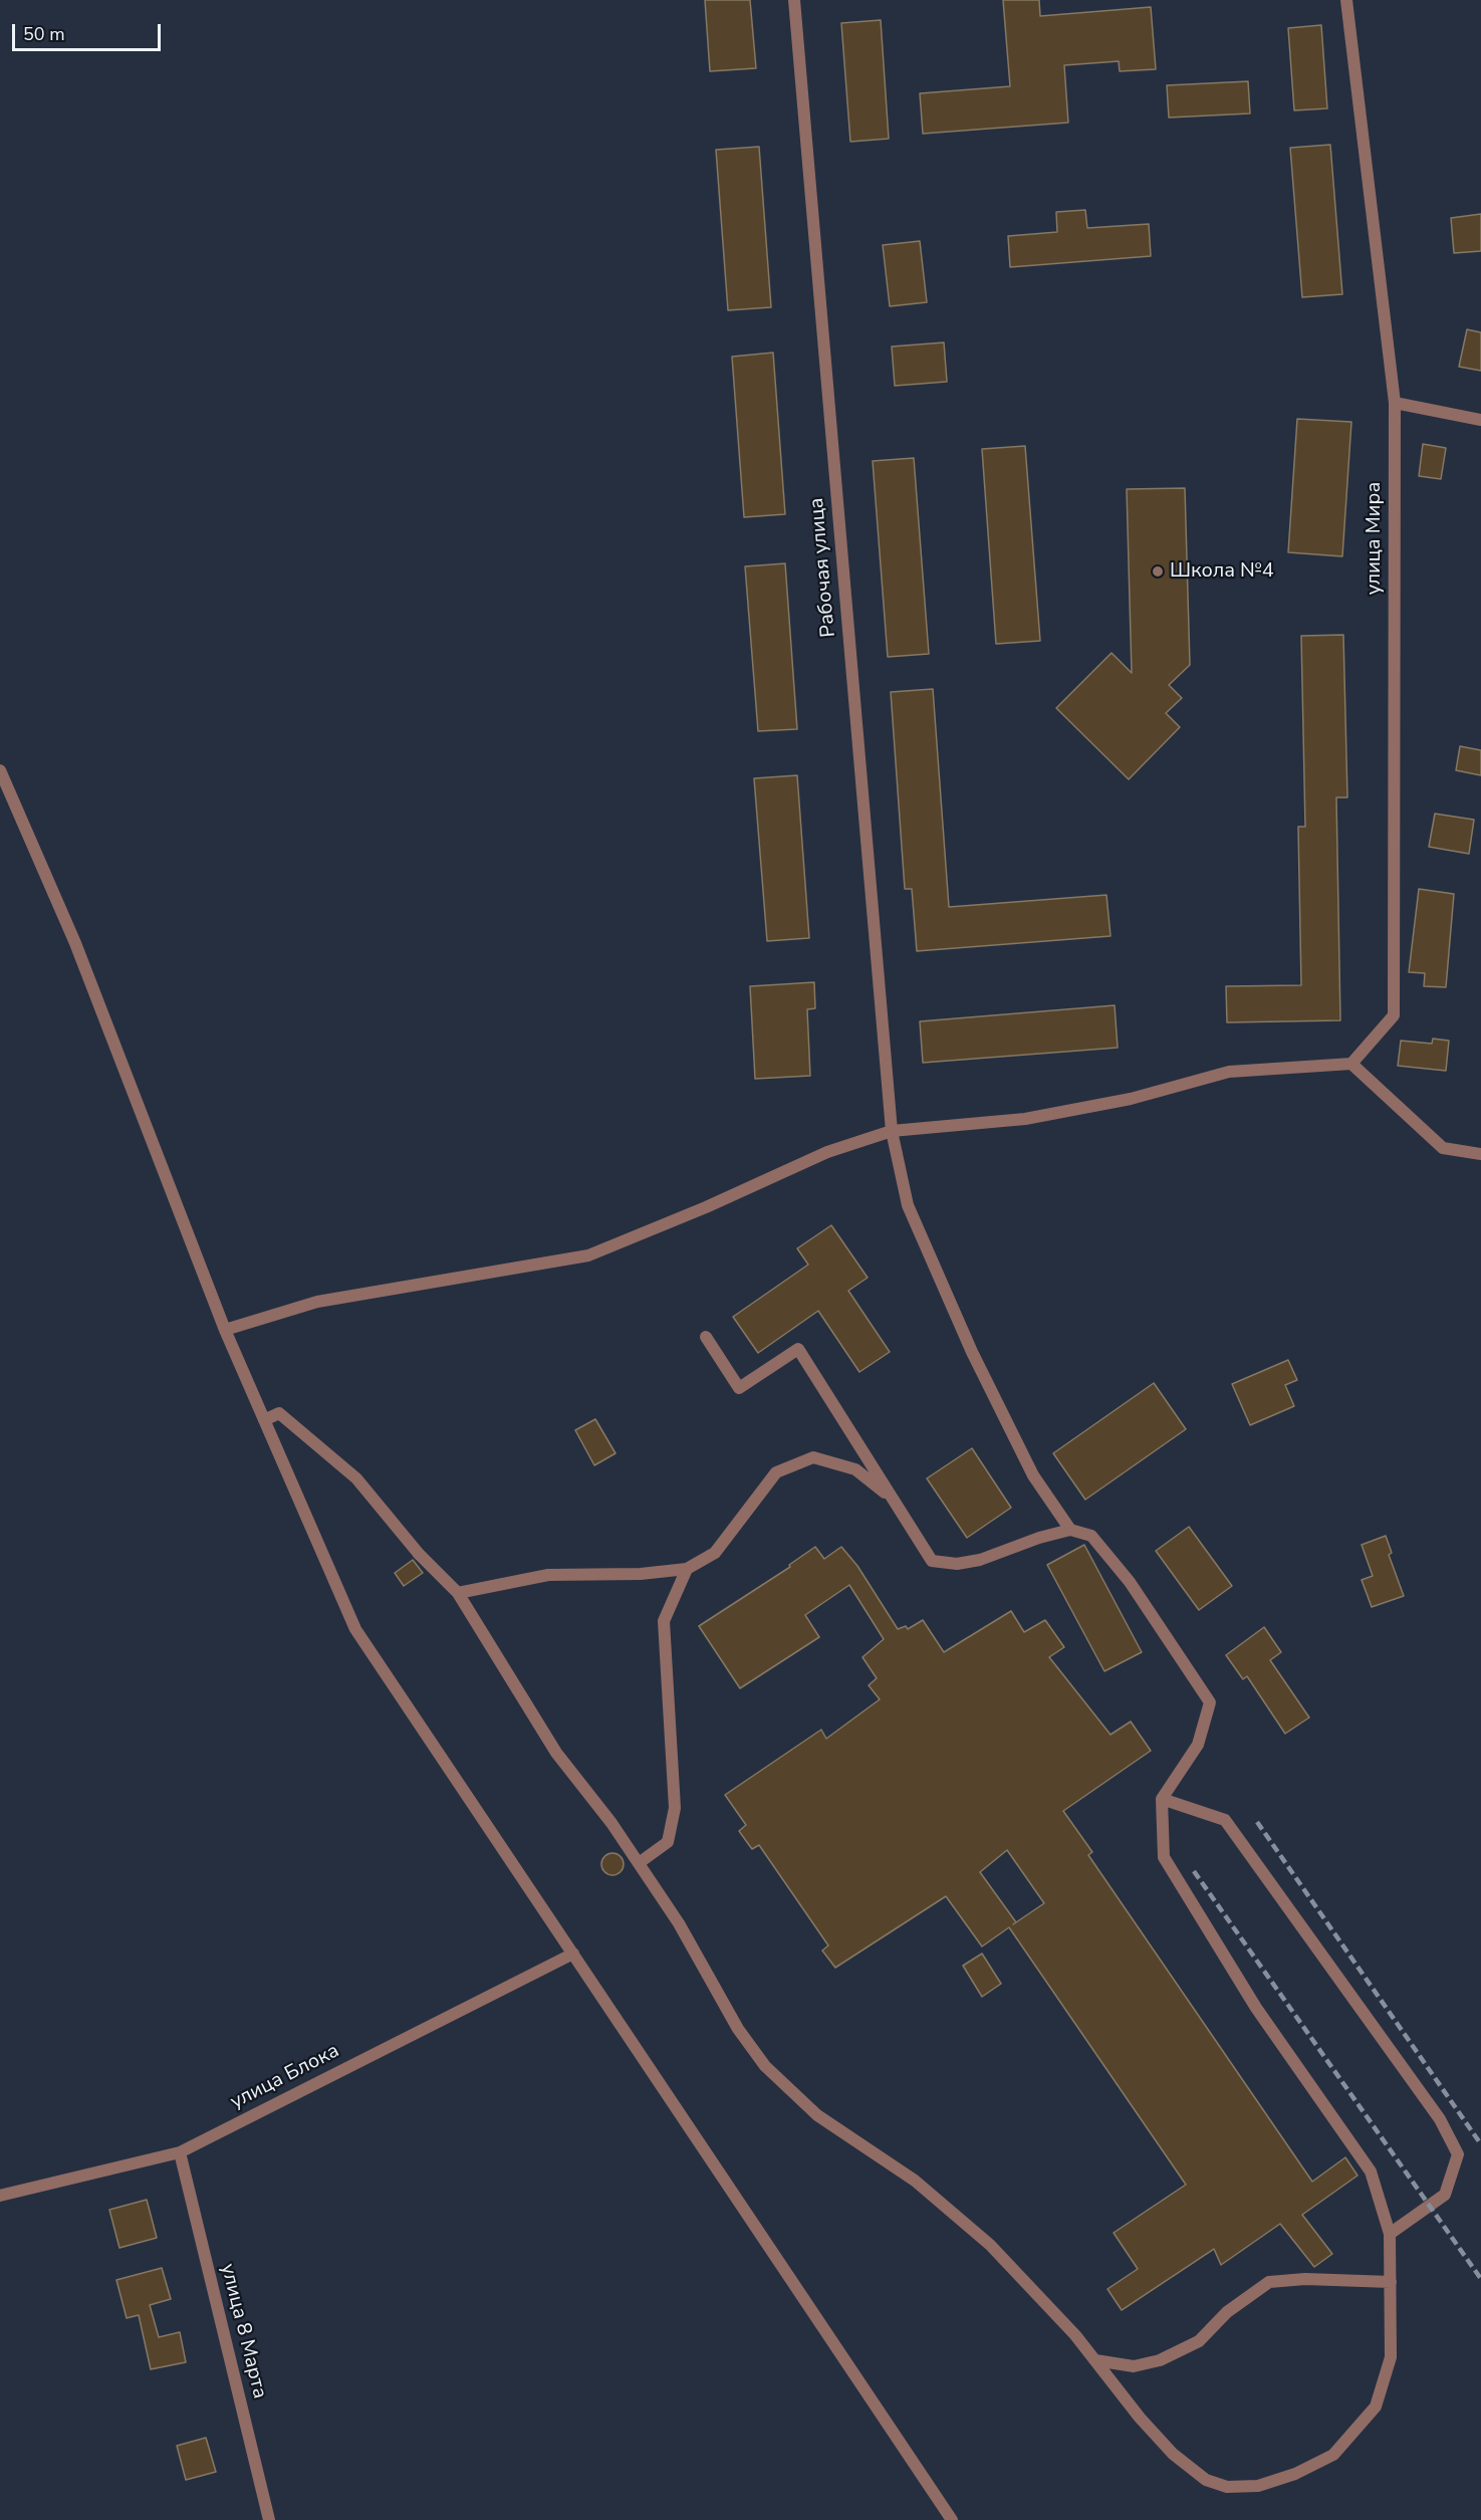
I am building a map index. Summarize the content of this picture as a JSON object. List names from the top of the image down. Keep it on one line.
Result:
{"streets":{"street":["улица Мира","Рабочая улица","улица Блока","улица 8 Марта"]},"crossings":[["улица Блока","улица 8 Марта"]],"places":["Школа №4"],"scale_bar":"50 m"}
